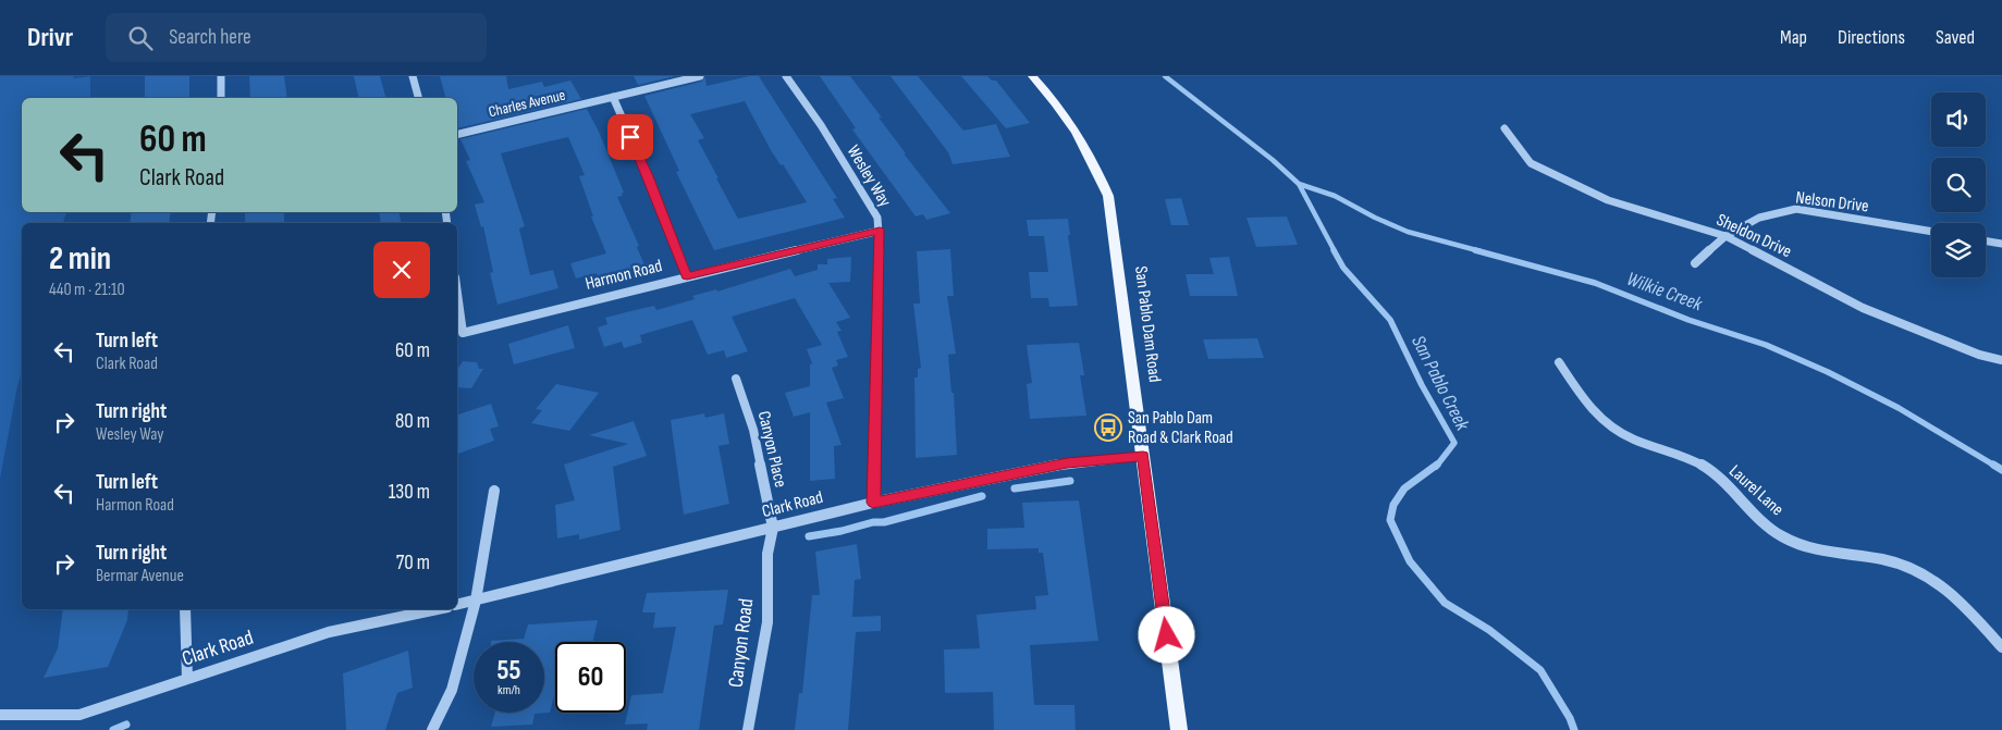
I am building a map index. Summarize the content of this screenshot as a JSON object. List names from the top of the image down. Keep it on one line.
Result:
{"streets":{"main road":["San Pablo Dam Road"],"street":["Charles Avenue","Wesley Way","Nelson Drive","Sheldon Drive","Harmon Road","Canyon Place","Laurel Lane","Clark Road","Canyon Road"]},"crossings":[["Wesley Way","Harmon Road"],["Wesley Way","Clark Road"],["Nelson Drive","Sheldon Drive"],["San Pablo Dam Road","Clark Road"],["Canyon Place","Clark Road"],["Canyon Place","Canyon Road"],["Clark Road","Canyon Road"]],"water":["Wilkie Creek","San Pablo Creek"],"places":{"bus stop":["San Pablo Dam Road & Clark Road"]},"page":{"header":"Drivr","search":"Search here","nav":["Map","Directions","Saved"],"turn":["60 m","Clark Road"],"heading":["2 min","440 m · 21:10"],"list":[{"name":"Turn left","note":"Clark Road","value":"60 m"},{"name":"Turn right","note":"Wesley Way","value":"80 m"},{"name":"Turn left","note":"Harmon Road","value":"130 m"},{"name":"Turn right","note":"Bermar Avenue","value":"70 m"}],"speed":"55 km/h","limit":"60"}}
